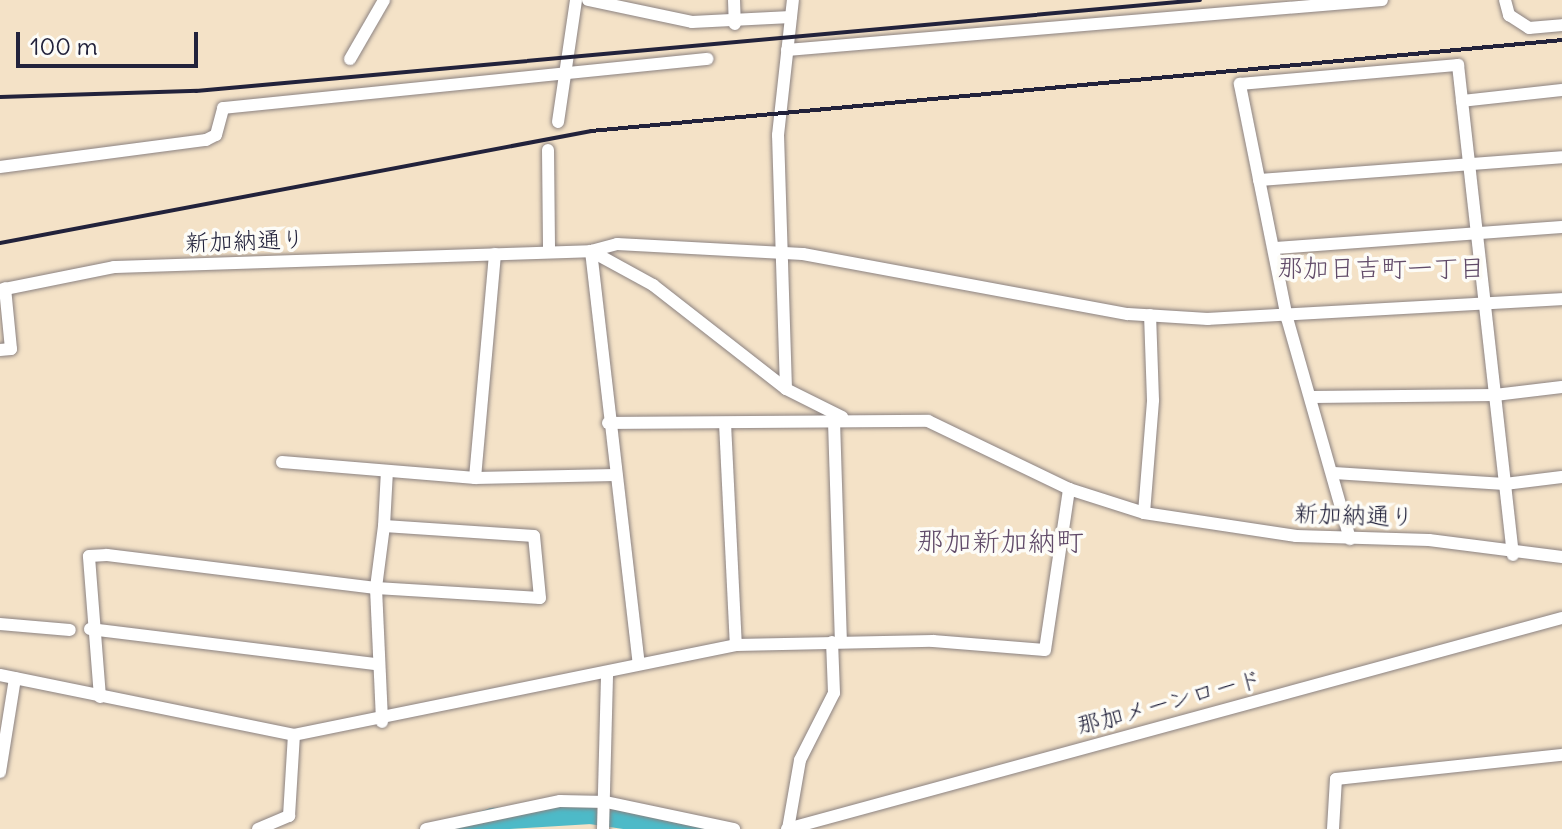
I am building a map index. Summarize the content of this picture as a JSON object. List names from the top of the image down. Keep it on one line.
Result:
{"streets":{"street":["新加納通り","那加メーンロード"]},"districts":["那加日吉町一丁目","那加新加納町"],"scale_bar":"100 m"}
